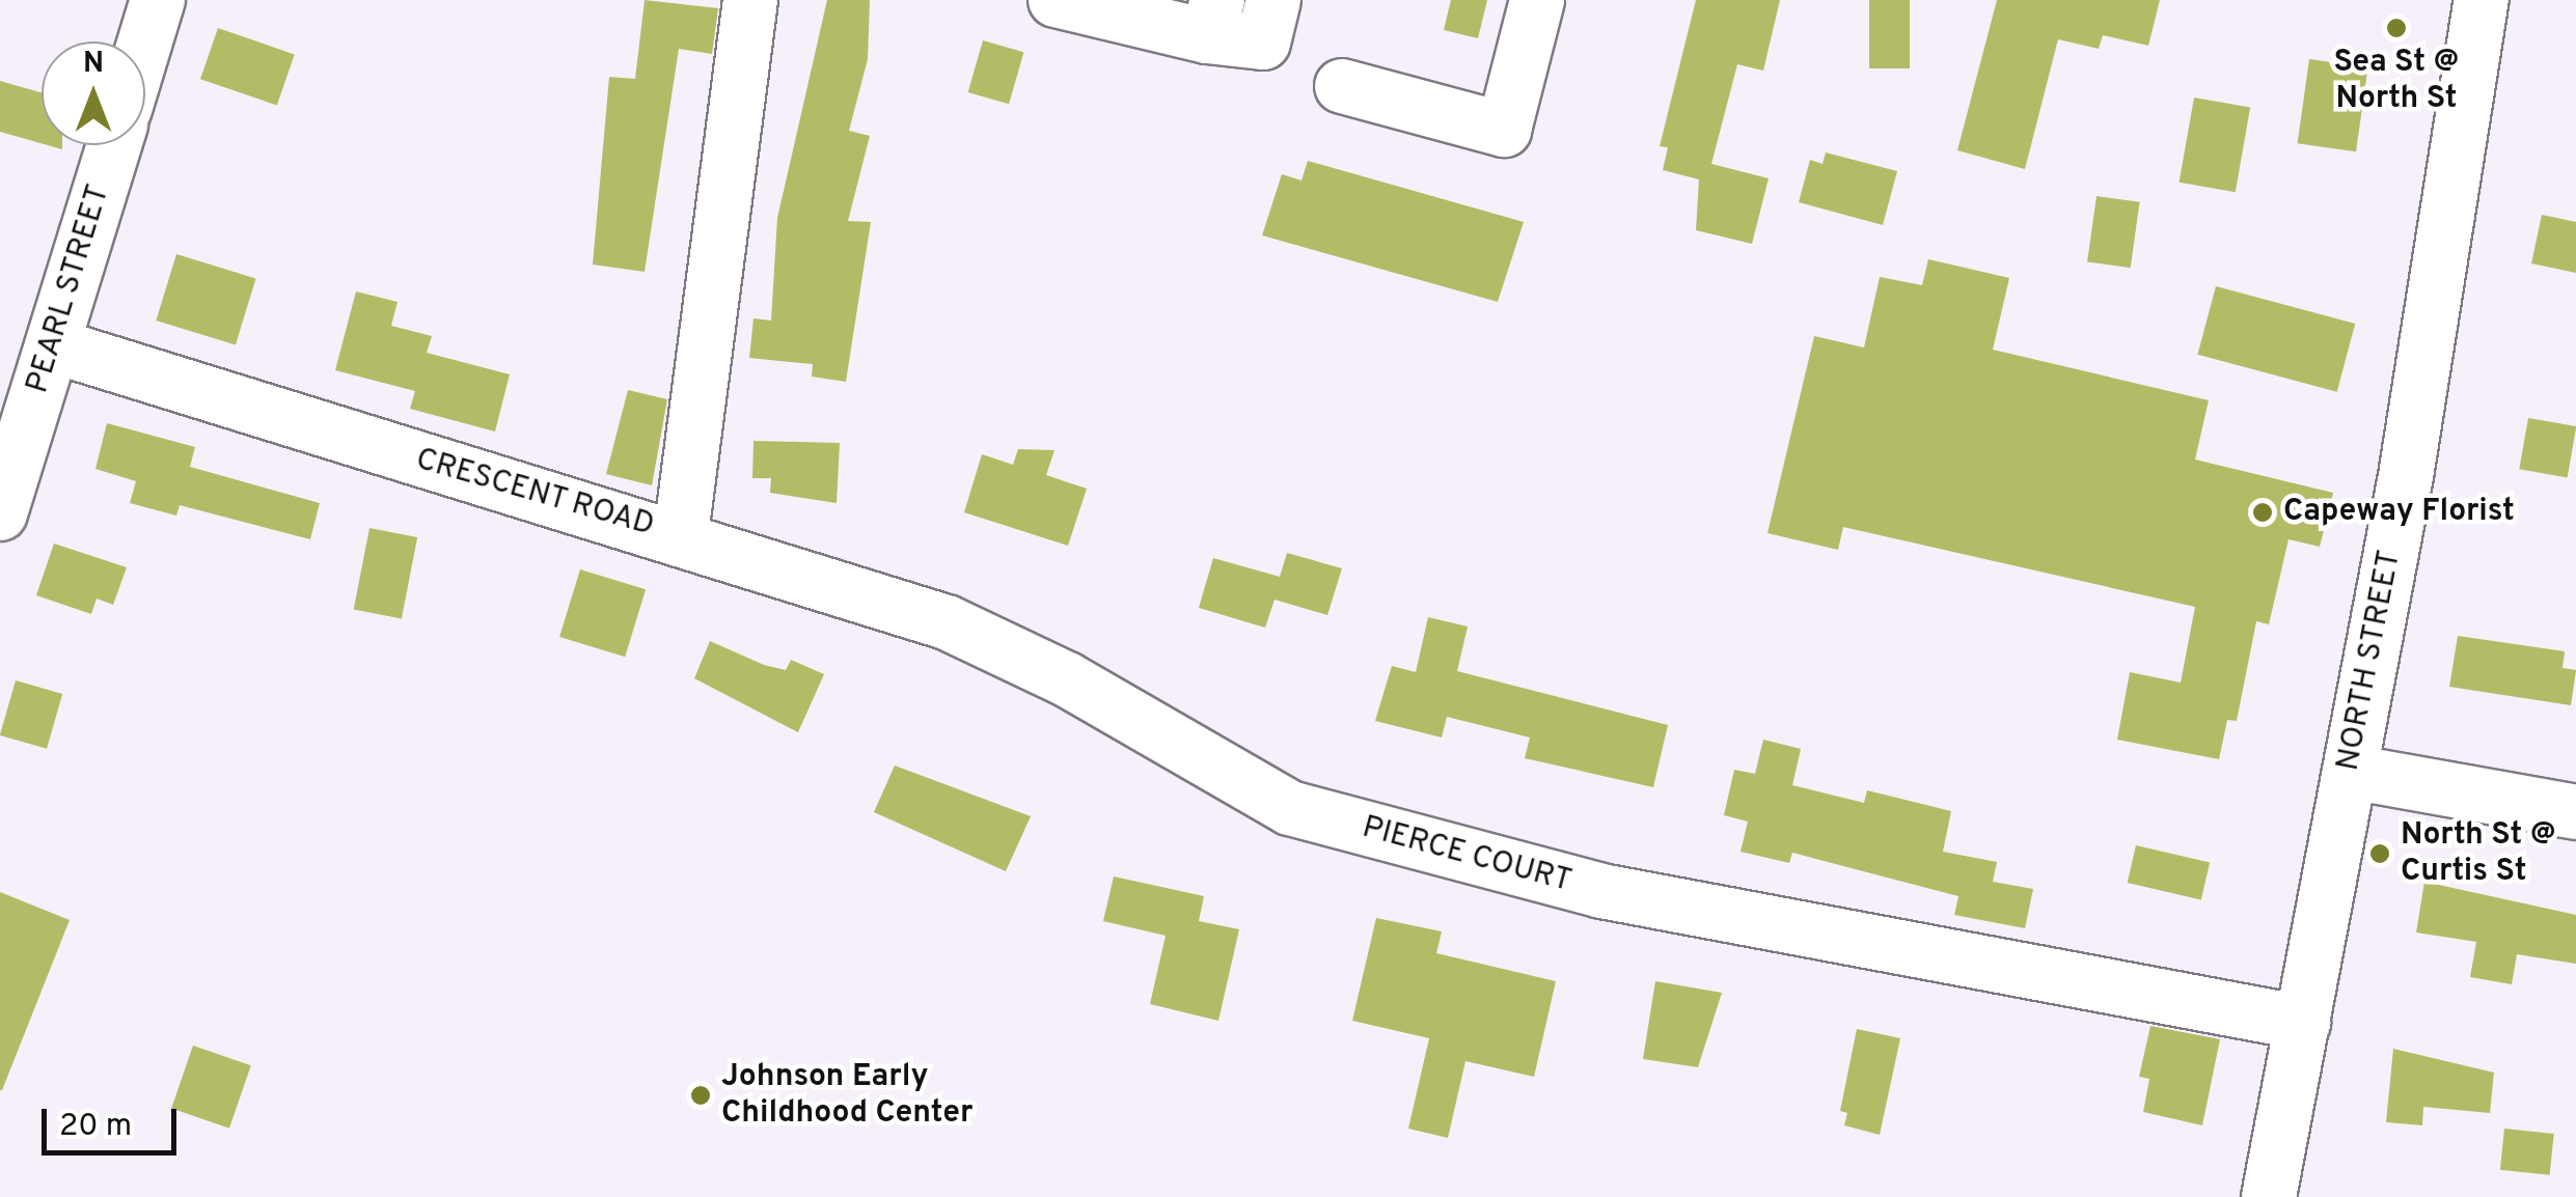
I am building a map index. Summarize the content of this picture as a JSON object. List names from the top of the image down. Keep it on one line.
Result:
{"streets":{"street":["PEARL STREET","CRESCENT ROAD","NORTH STREET","PIERCE COURT"]},"crossings":[["PEARL STREET","CRESCENT ROAD"],["CRESCENT ROAD","PIERCE COURT"],["NORTH STREET","PIERCE COURT"]],"places":["Sea St @ North St","Capeway Florist","North St @ Curtis St","Johnson Early Childhood Center"],"scale_bar":"20 m","north":"top"}
